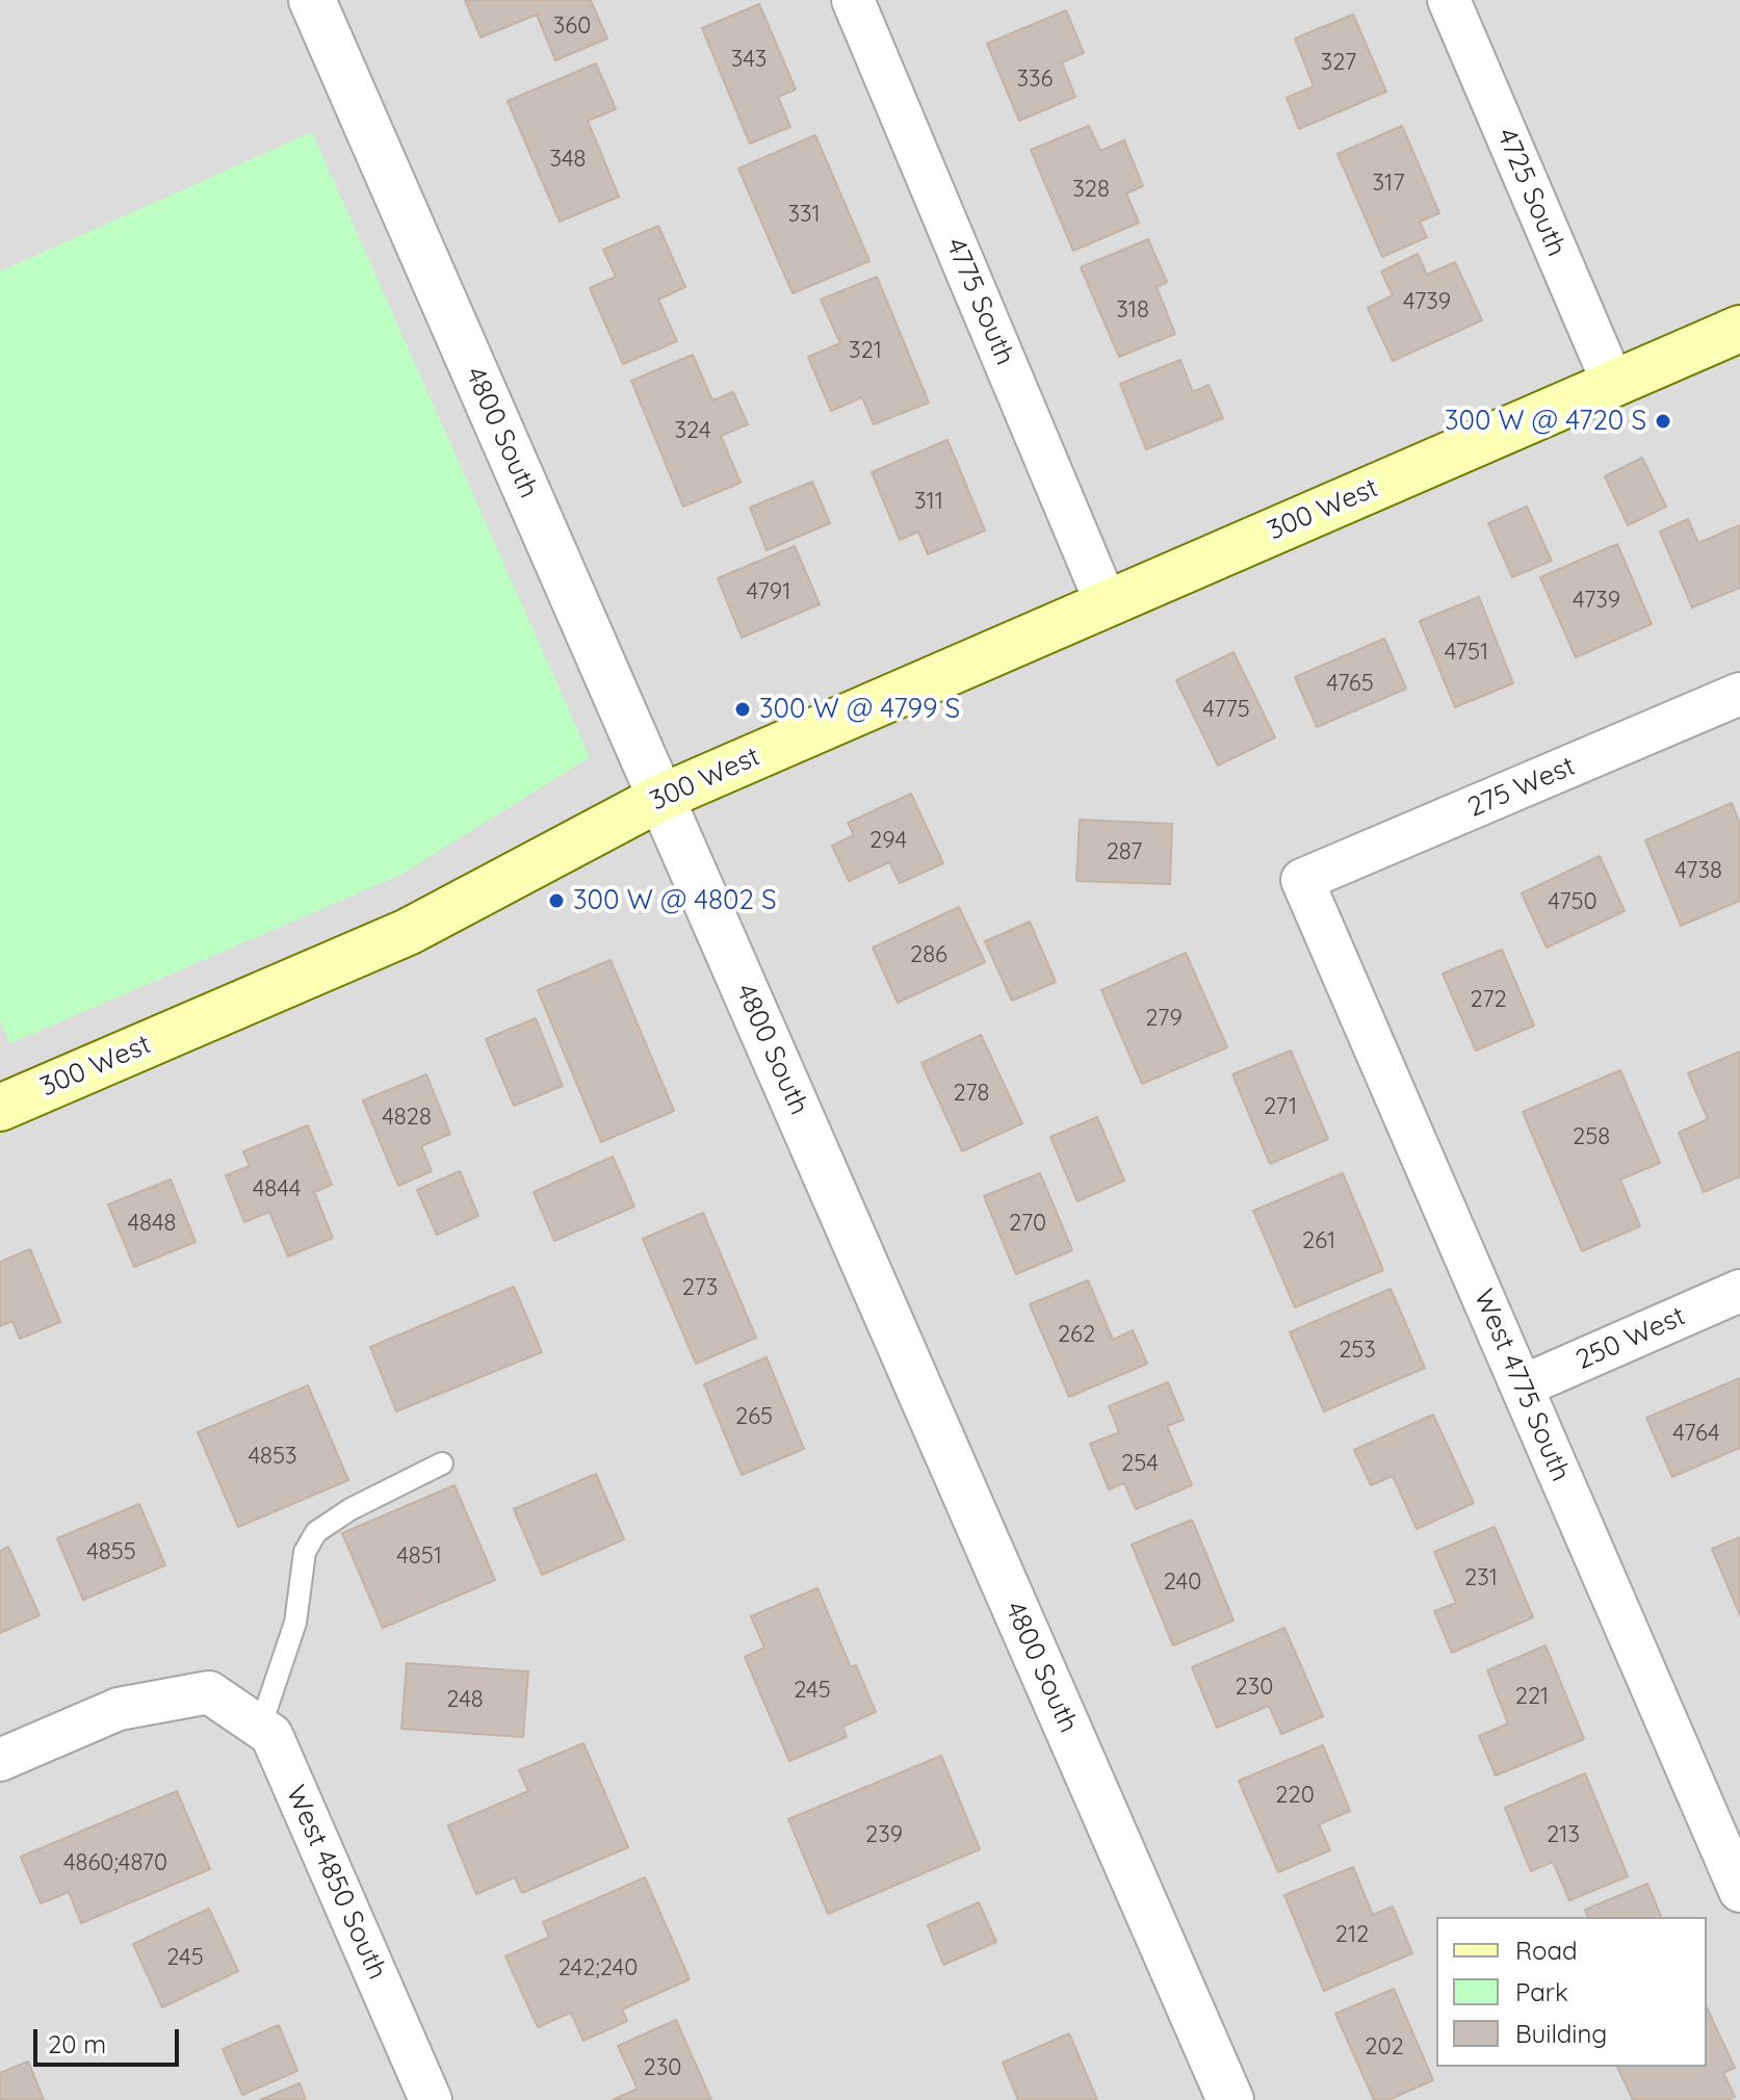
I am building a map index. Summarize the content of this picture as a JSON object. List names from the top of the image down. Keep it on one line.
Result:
{"streets":{"main road":["300 West"],"street":["4725 South","4775 South","4800 South","275 West","250 West","West 4775 South","West 4850 South"]},"crossings":[["4725 South","300 West"],["4775 South","300 West"],["4800 South","300 West"],["275 West","West 4775 South"],["250 West","West 4775 South"]],"places":["300 W @ 4720 S","300 W @ 4799 S","300 W @ 4802 S"],"house_numbers":["360","343","327","336","348","317","328","331","4739","318","321","324","311","4791","4739","4751","4765","4775","294","287","4738","4750","286","272","279","278","271","4828","258","4844","4848","270","261","273","262","253","265","4764","4853","254","4855","4851","231","240","230","245","221","248","220","239","213","4860;4870","212","245","242;240","202","230"],"legend":["Road","Park","Building"],"scale_bar":"20 m"}
